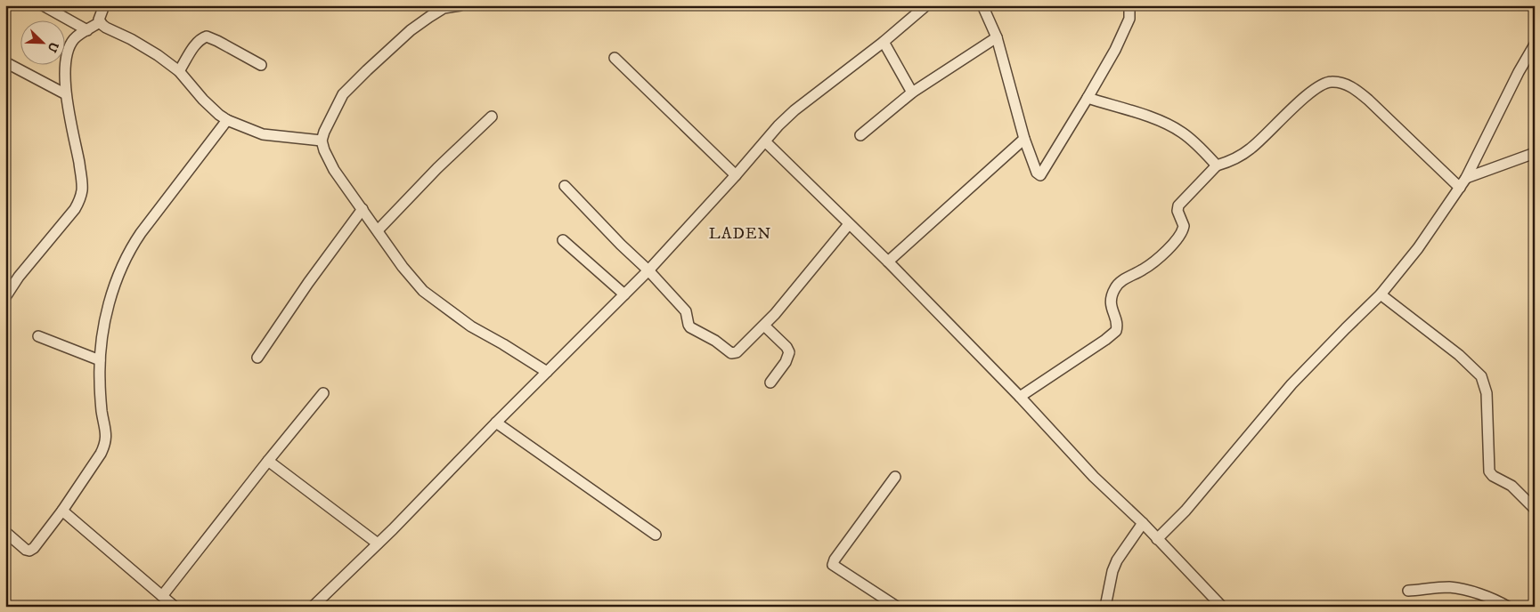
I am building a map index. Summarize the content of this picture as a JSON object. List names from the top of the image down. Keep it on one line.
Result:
{"districts":["LADEN"],"north":"bottom right"}
